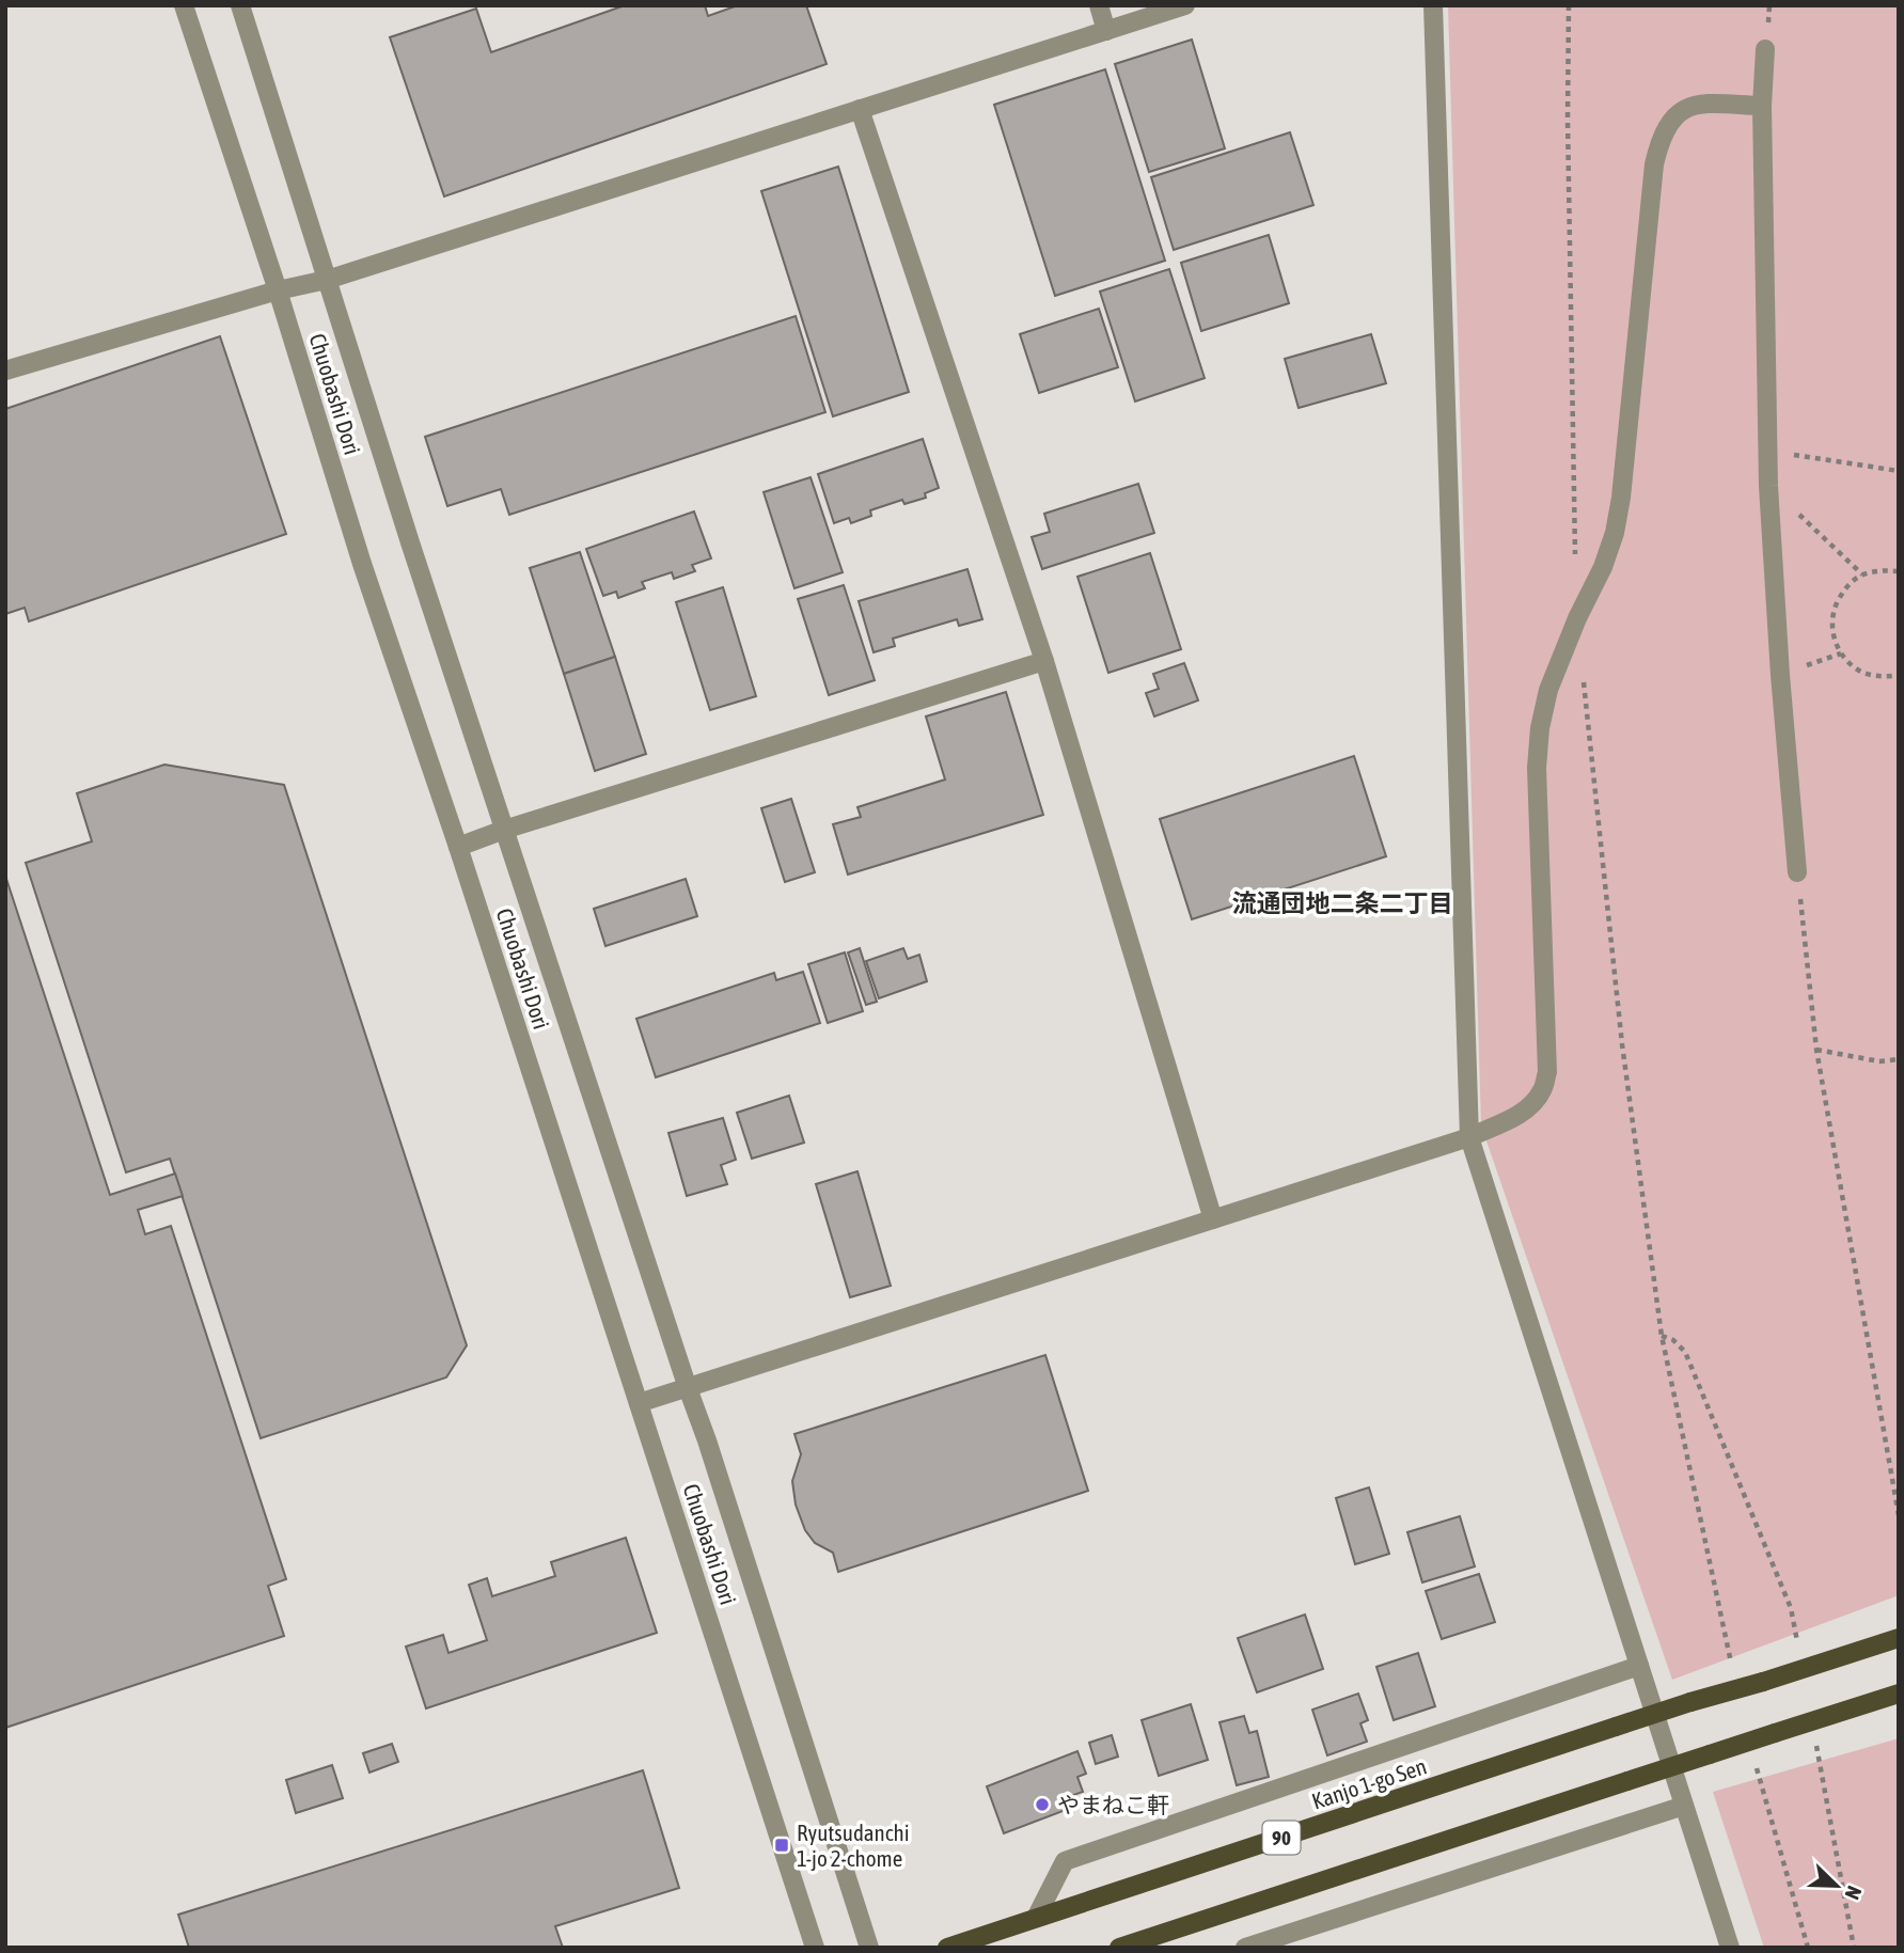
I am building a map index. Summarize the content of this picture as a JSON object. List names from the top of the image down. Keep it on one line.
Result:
{"streets":{"main road":["Kanjo 1-go Sen","90"],"street":["Chuobashi Dori"]},"districts":["流通団地二条二丁目"],"places":{"other":["やまねこ軒"],"transit":["Ryutsudanchi 1-jo 2-chome"]},"north":"bottom right"}
